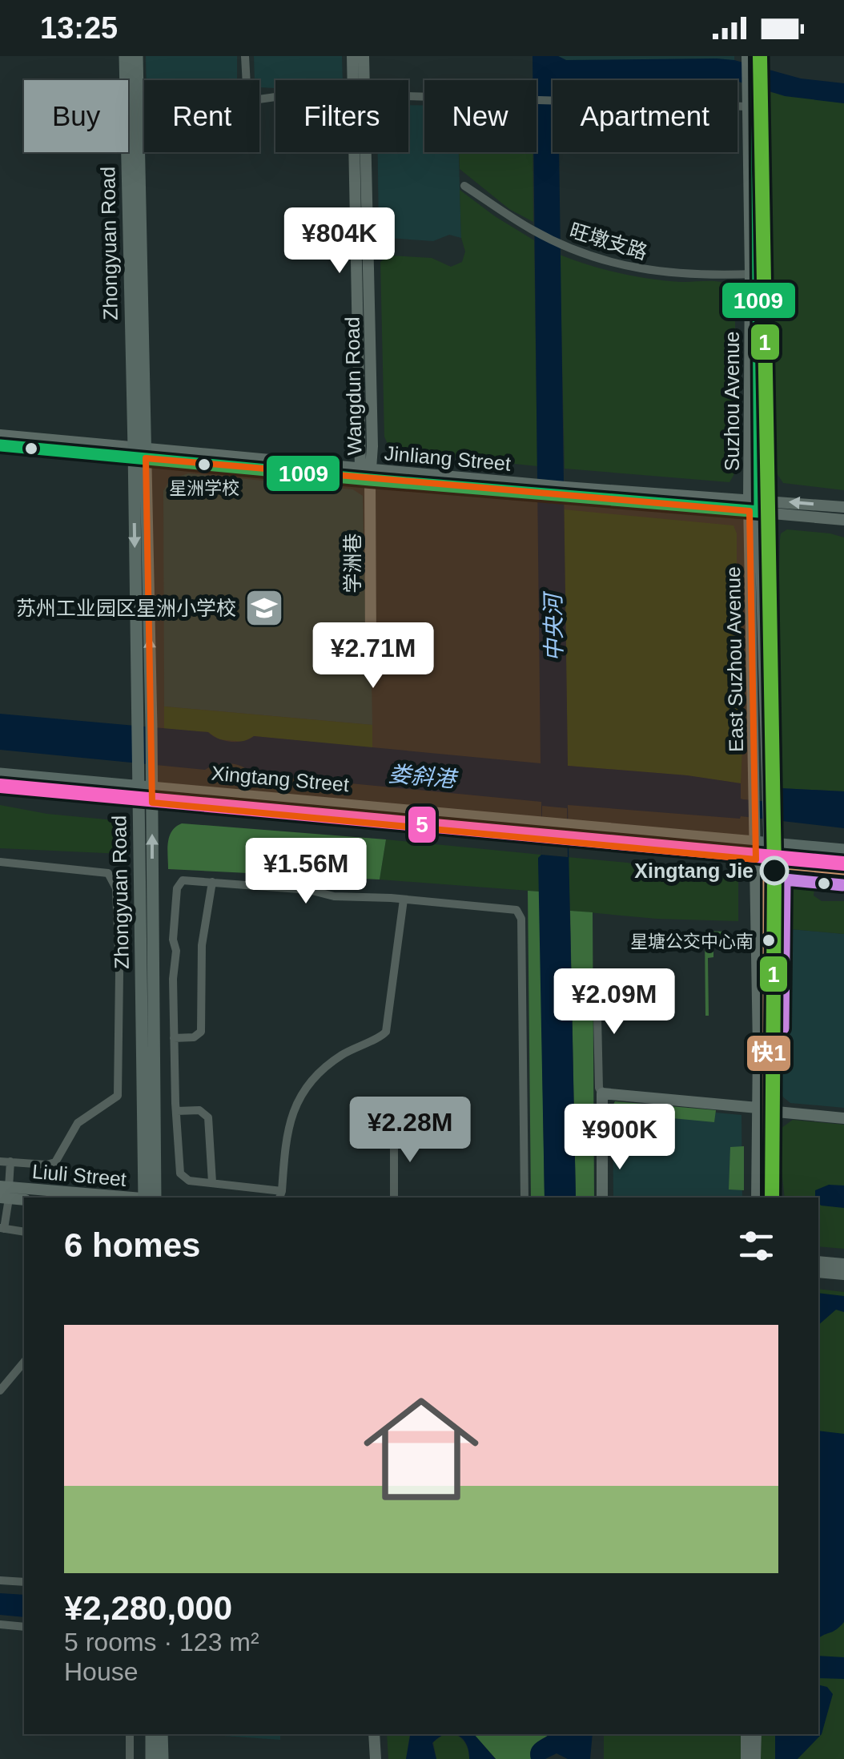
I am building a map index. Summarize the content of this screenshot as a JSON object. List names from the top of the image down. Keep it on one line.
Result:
{"streets":{"main road":["Zhongyuan Road","Wangdun Road","Suzhou Avenue","Jinliang Street","学洲巷","East Suzhou Avenue","Xingtang Street","Liuli Street"],"street":["旺墩支路"]},"crossings":[["旺墩支路","Suzhou Avenue"],["Zhongyuan Road","Jinliang Street"],["Zhongyuan Road","Xingtang Street"],["Wangdun Road","Jinliang Street"],["Wangdun Road","学洲巷"],["Suzhou Avenue","Jinliang Street"],["Suzhou Avenue","East Suzhou Avenue"],["Jinliang Street","学洲巷"],["Jinliang Street","East Suzhou Avenue"],["East Suzhou Avenue","Xingtang Street"]],"water":["中央河","娄斜港"],"places":{"other":["星洲学校","Xingtang Jie","星塘公交中心南"],"school or university":["苏州工业园区星洲小学校"]},"lines":["transit line 1","transit line 1009","metro line 5","transit line 快1"],"page":{"status":"13:25","chip":["Buy","Rent","Filters","New","Apartment"],"price":["¥804K","¥2.71M","¥1.56M","¥2.09M","¥2.28M","¥900K"],"heading":"6 homes","list":[{"name":"¥2,280,000","note":"5 rooms · 123 m² · House"}]}}
